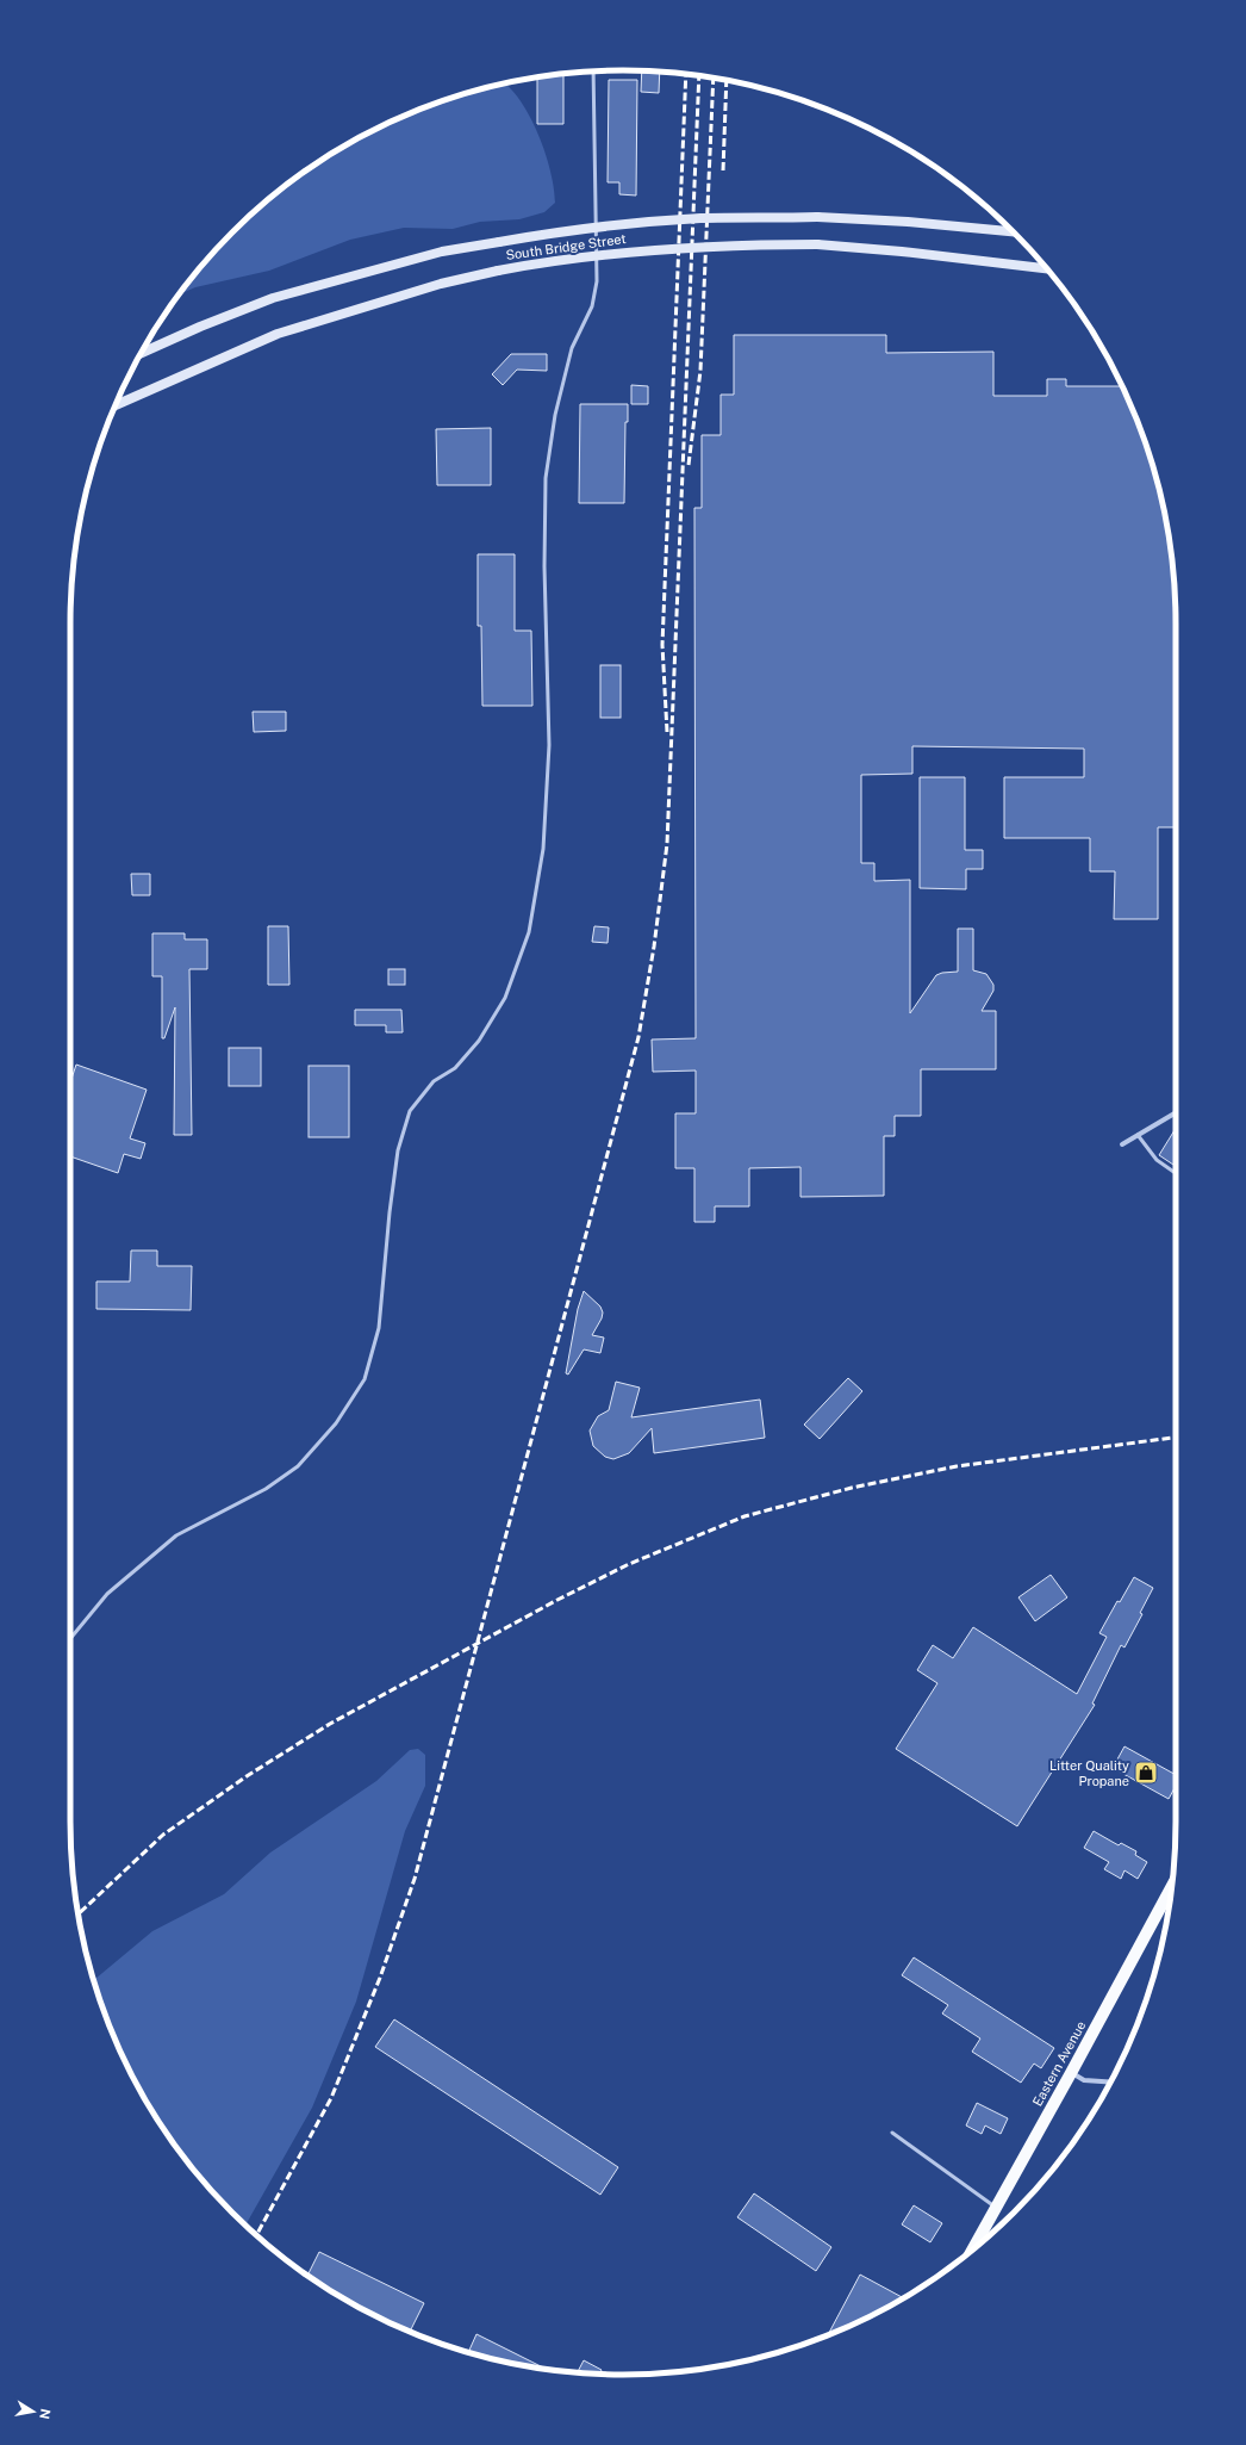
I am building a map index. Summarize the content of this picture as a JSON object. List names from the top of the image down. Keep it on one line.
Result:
{"streets":{"main road":["South Bridge Street","Eastern Avenue"]},"places":{"shop":["Litter Quality Propane"]},"north":"right"}
